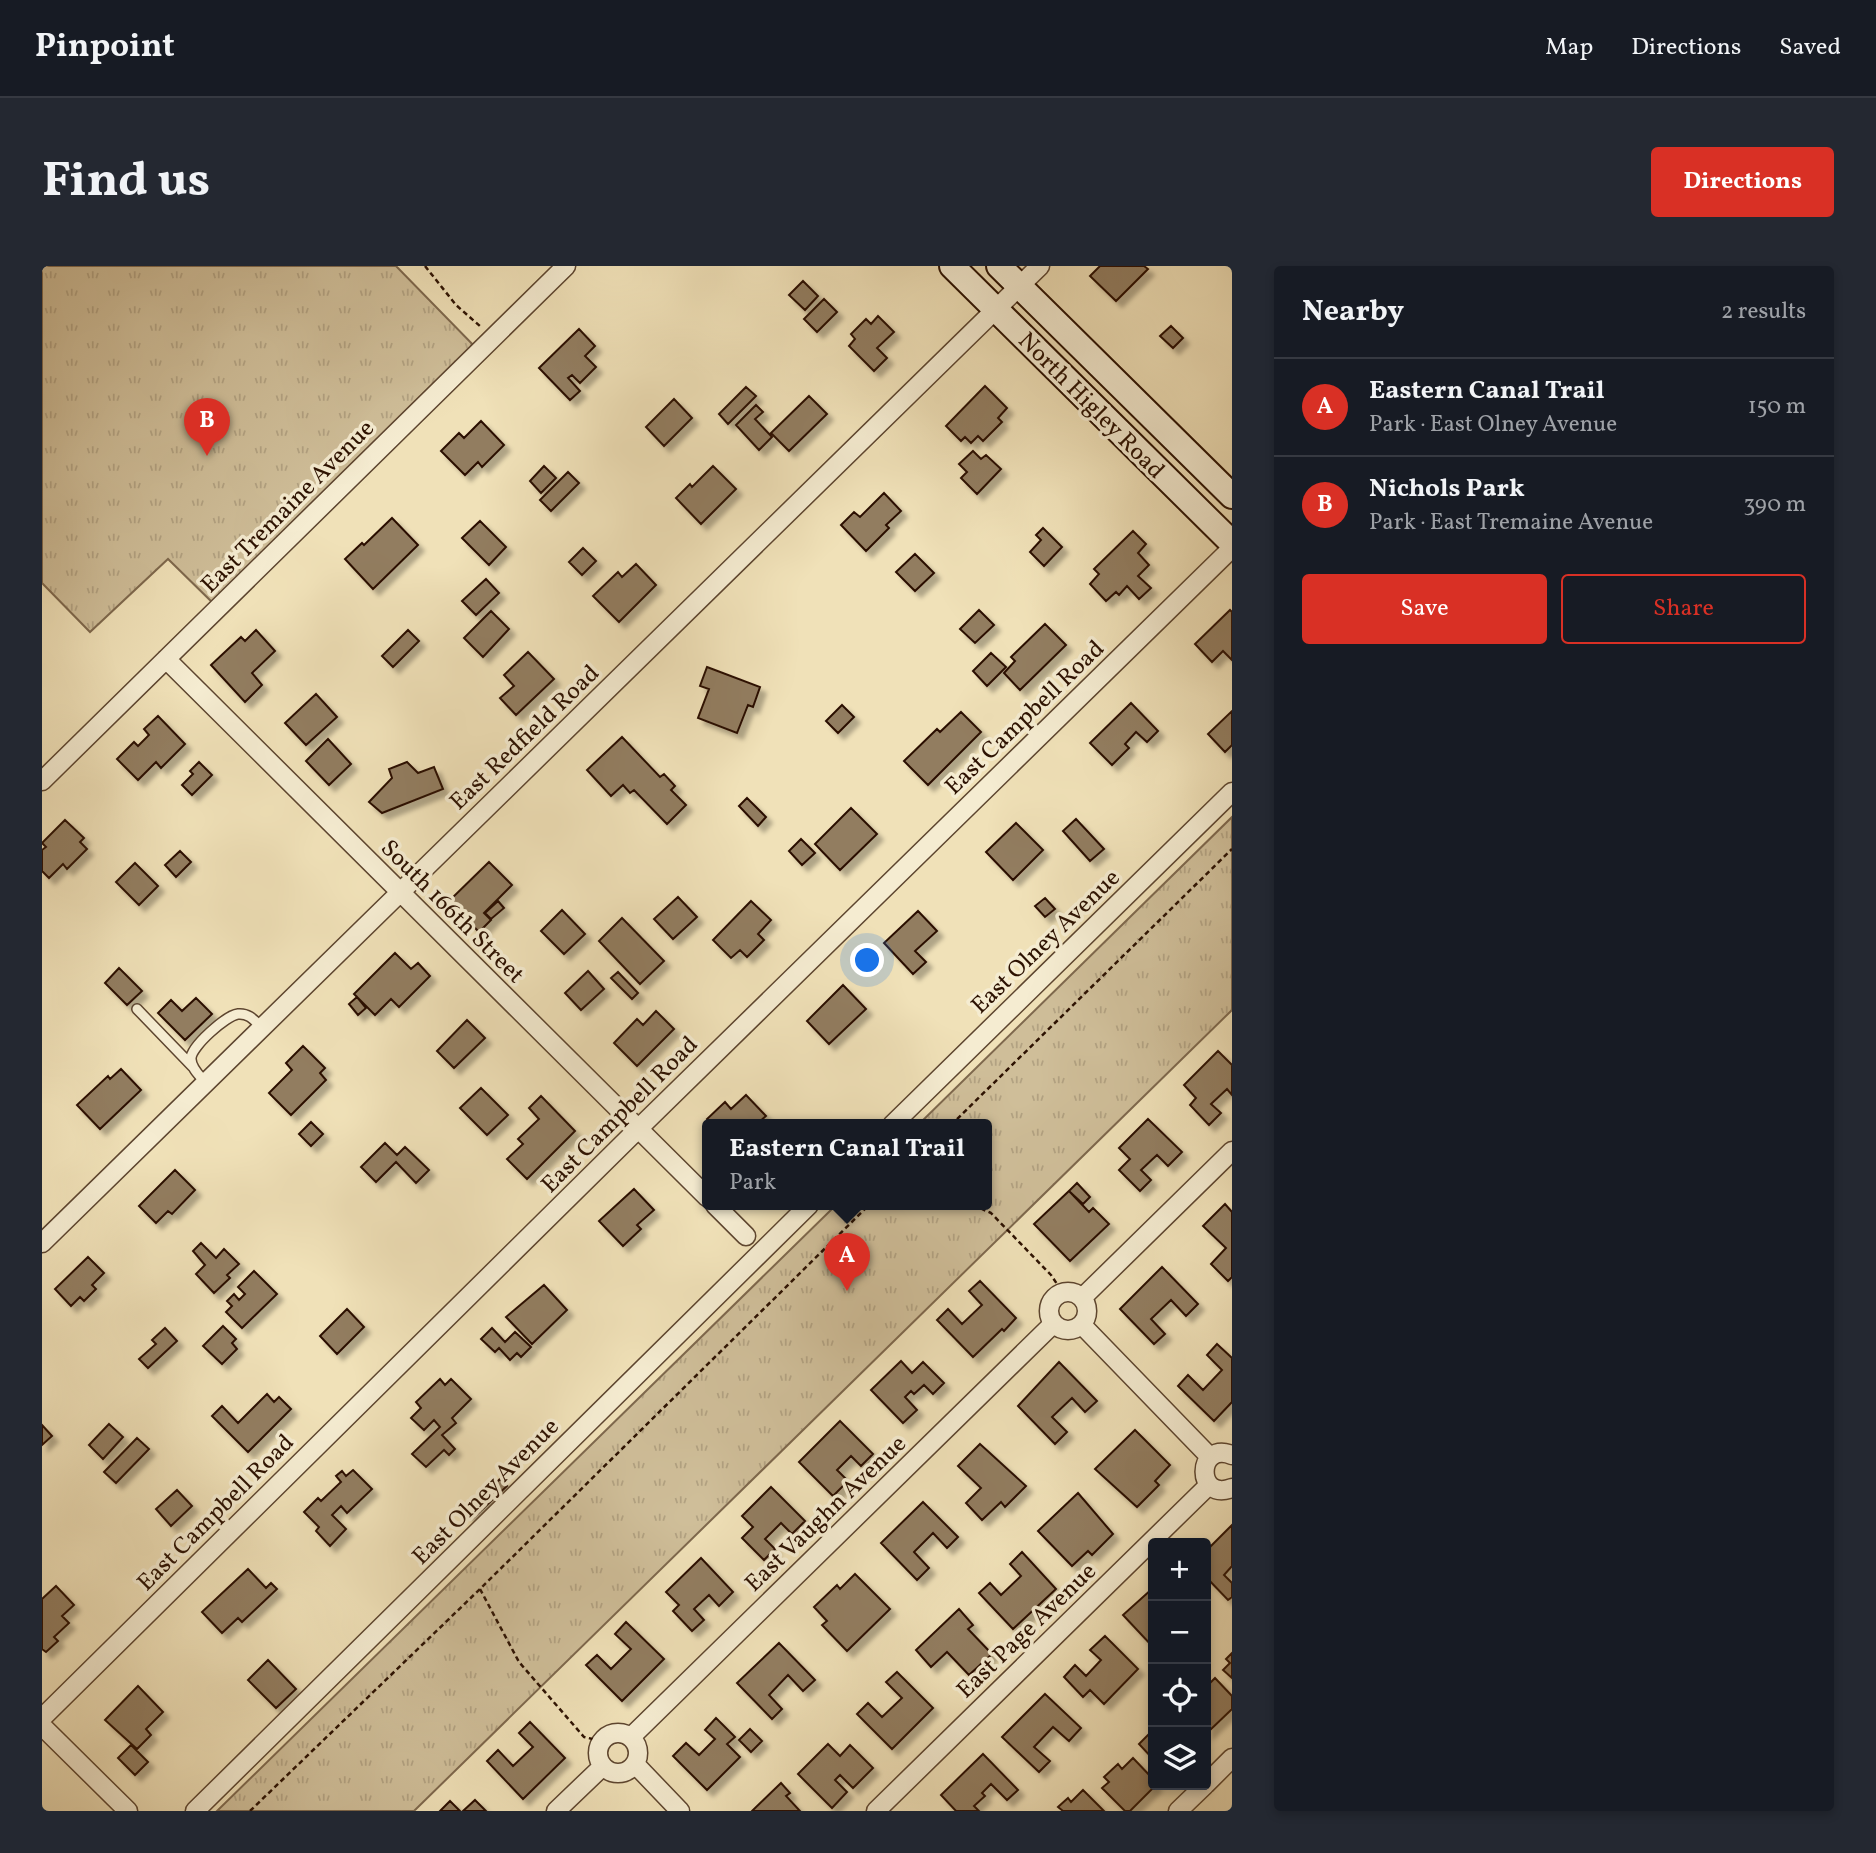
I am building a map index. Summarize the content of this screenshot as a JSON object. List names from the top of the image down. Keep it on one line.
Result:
{"streets":{"main road":["North Higley Road"],"street":["East Tremaine Avenue","East Campbell Road","East Redfield Road","South 166th Street","East Olney Avenue","East Vaughn Avenue","East Page Avenue"]},"crossings":[["North Higley Road","East Campbell Road"],["North Higley Road","East Redfield Road"],["East Tremaine Avenue","South 166th Street"],["East Campbell Road","South 166th Street"],["East Redfield Road","South 166th Street"]],"page":{"header":"Pinpoint","nav":["Map","Directions","Saved"],"buttons":["Directions",["Save","Share"]],"title":"Find us","heading":["Nearby","2 results"],"list":[{"mark":"A","name":"Eastern Canal Trail","note":"Park · East Olney Avenue","value":"150 m"},{"mark":"B","name":"Nichols Park","note":"Park · East Tremaine Avenue","value":"390 m"}],"pins":["B","A"],"popup":["Eastern Canal Trail","Park"],"map_buttons":["+","−"]}}
